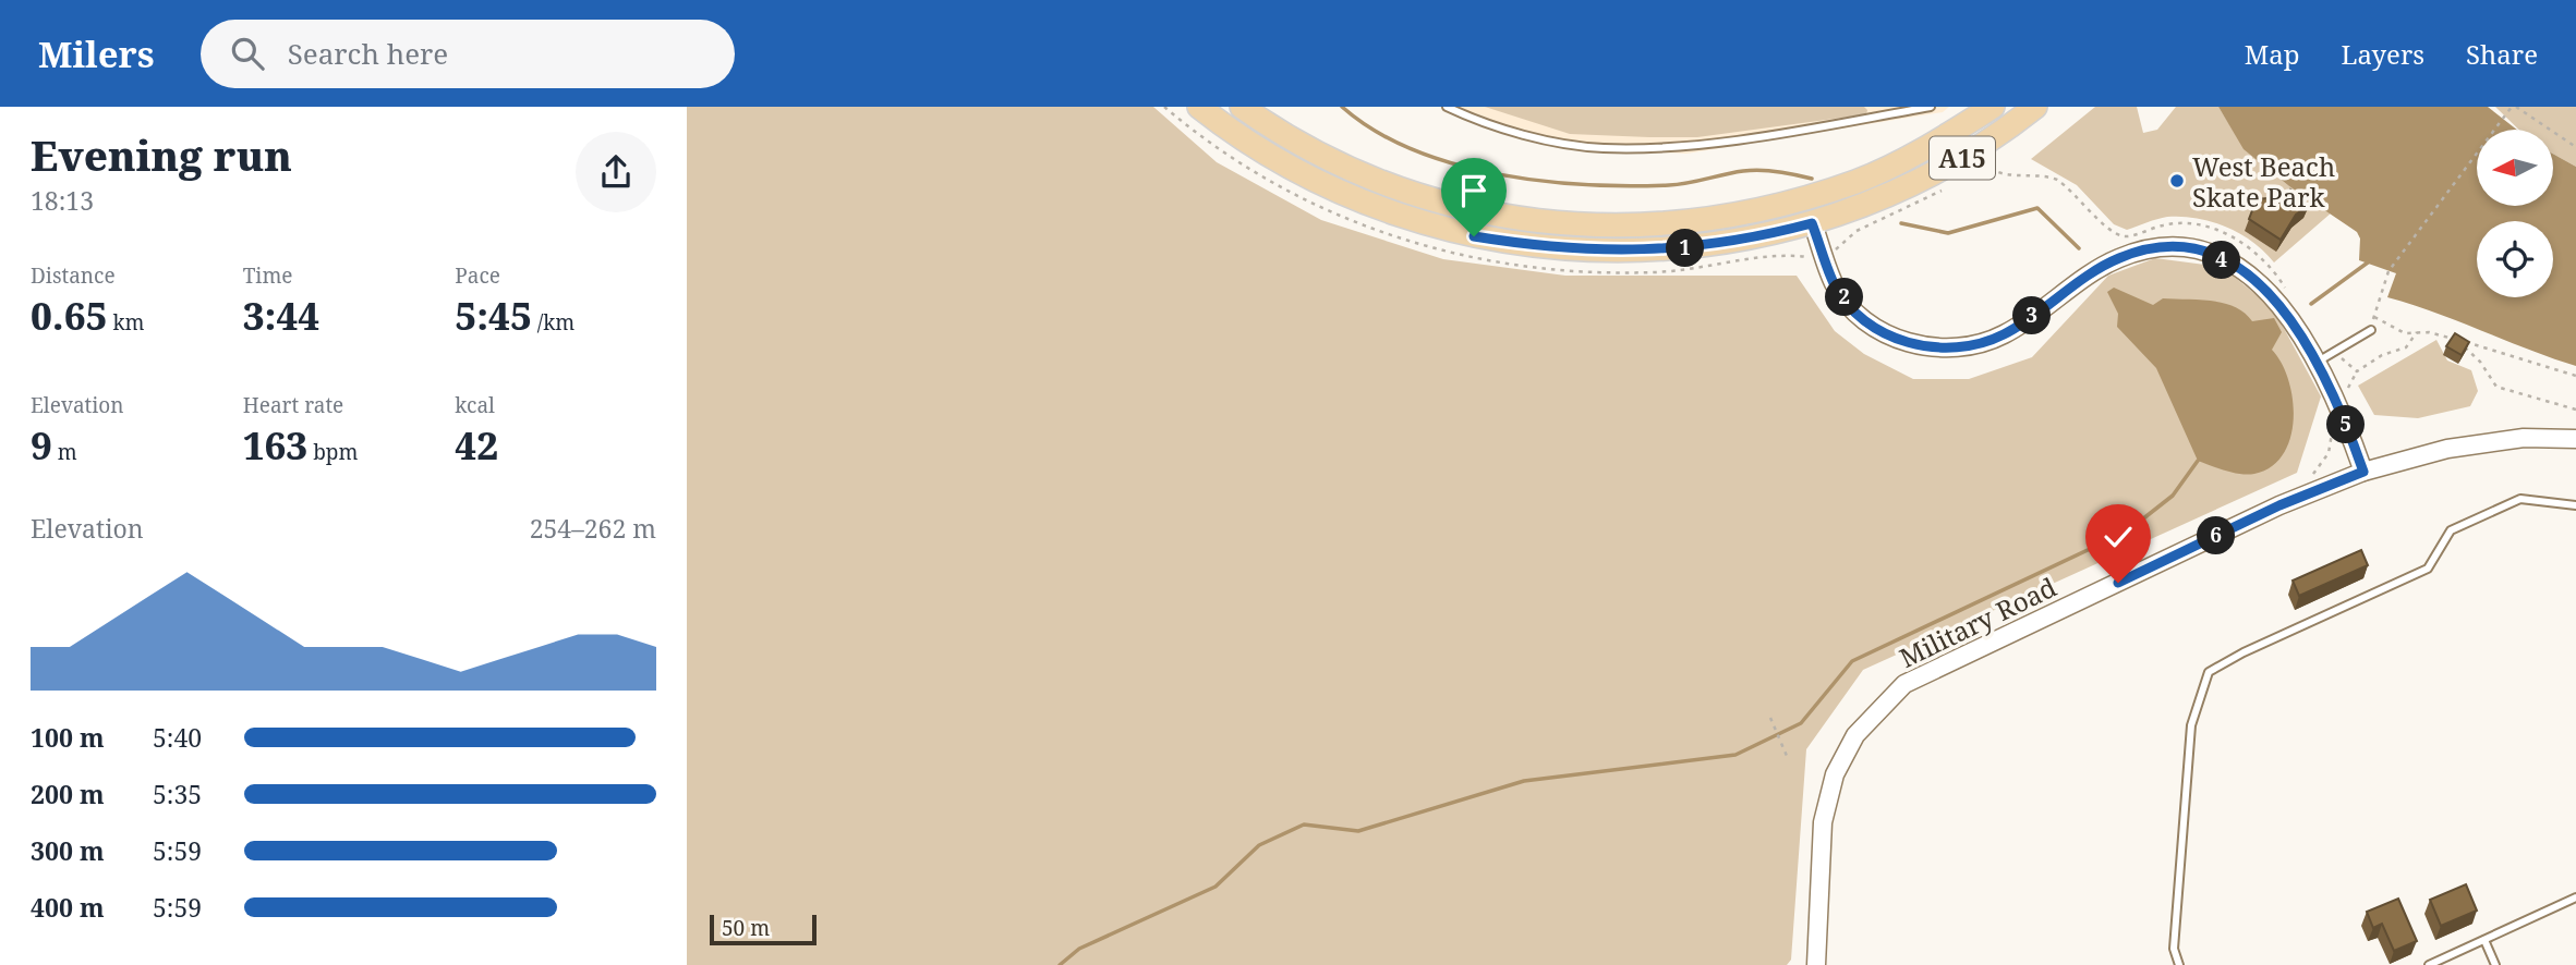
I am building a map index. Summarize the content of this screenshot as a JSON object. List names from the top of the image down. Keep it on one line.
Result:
{"streets":{"main road":["A15"],"street":["Military Road"]},"places":["West Beach Skate Park"],"scale_bar":"50 m","north":"left","page":{"header":"Milers","search":"Search here","nav":["Map","Layers","Share"],"heading":["Evening run","18:13"],"pins":["1","4","2","3","5","6"],"stats":[["Distance","0.65 km"],["Time","3:44"],["Pace","5:45 /km"],["Elevation","9 m"],["Heart rate","163 bpm"],["kcal","42"]],"chart":["Elevation","254–262 m"],"list":[{"name":"100 m","note":"5:40"},{"name":"200 m","note":"5:35"},{"name":"300 m","note":"5:59"},{"name":"400 m","note":"5:59"}],"scale":"50 m"}}
